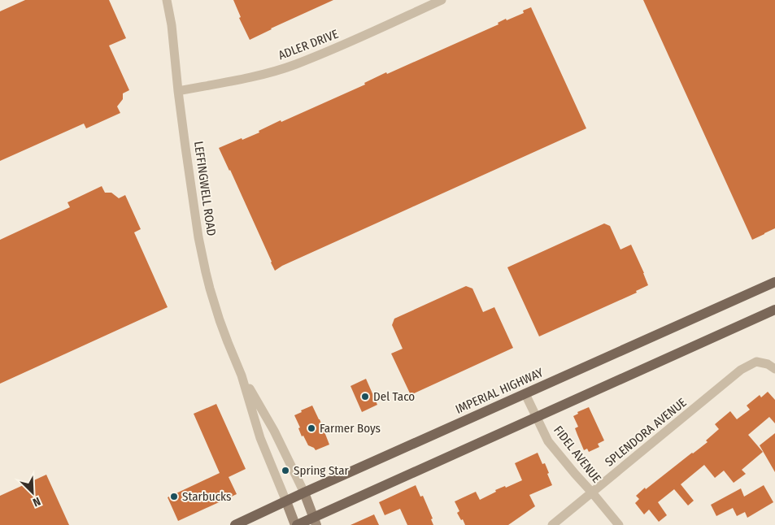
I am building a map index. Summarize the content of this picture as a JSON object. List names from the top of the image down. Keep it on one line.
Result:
{"streets":{"main road":["LEFFINGWELL ROAD","IMPERIAL HIGHWAY"],"street":["ADLER DRIVE","SPLENDORA AVENUE","FIDEL AVENUE"]},"crossings":[["ADLER DRIVE","LEFFINGWELL ROAD"],["LEFFINGWELL ROAD","IMPERIAL HIGHWAY"],["IMPERIAL HIGHWAY","FIDEL AVENUE"],["SPLENDORA AVENUE","FIDEL AVENUE"]],"places":["Del Taco","Farmer Boys","Spring Star","Starbucks"],"north":"bottom right"}
